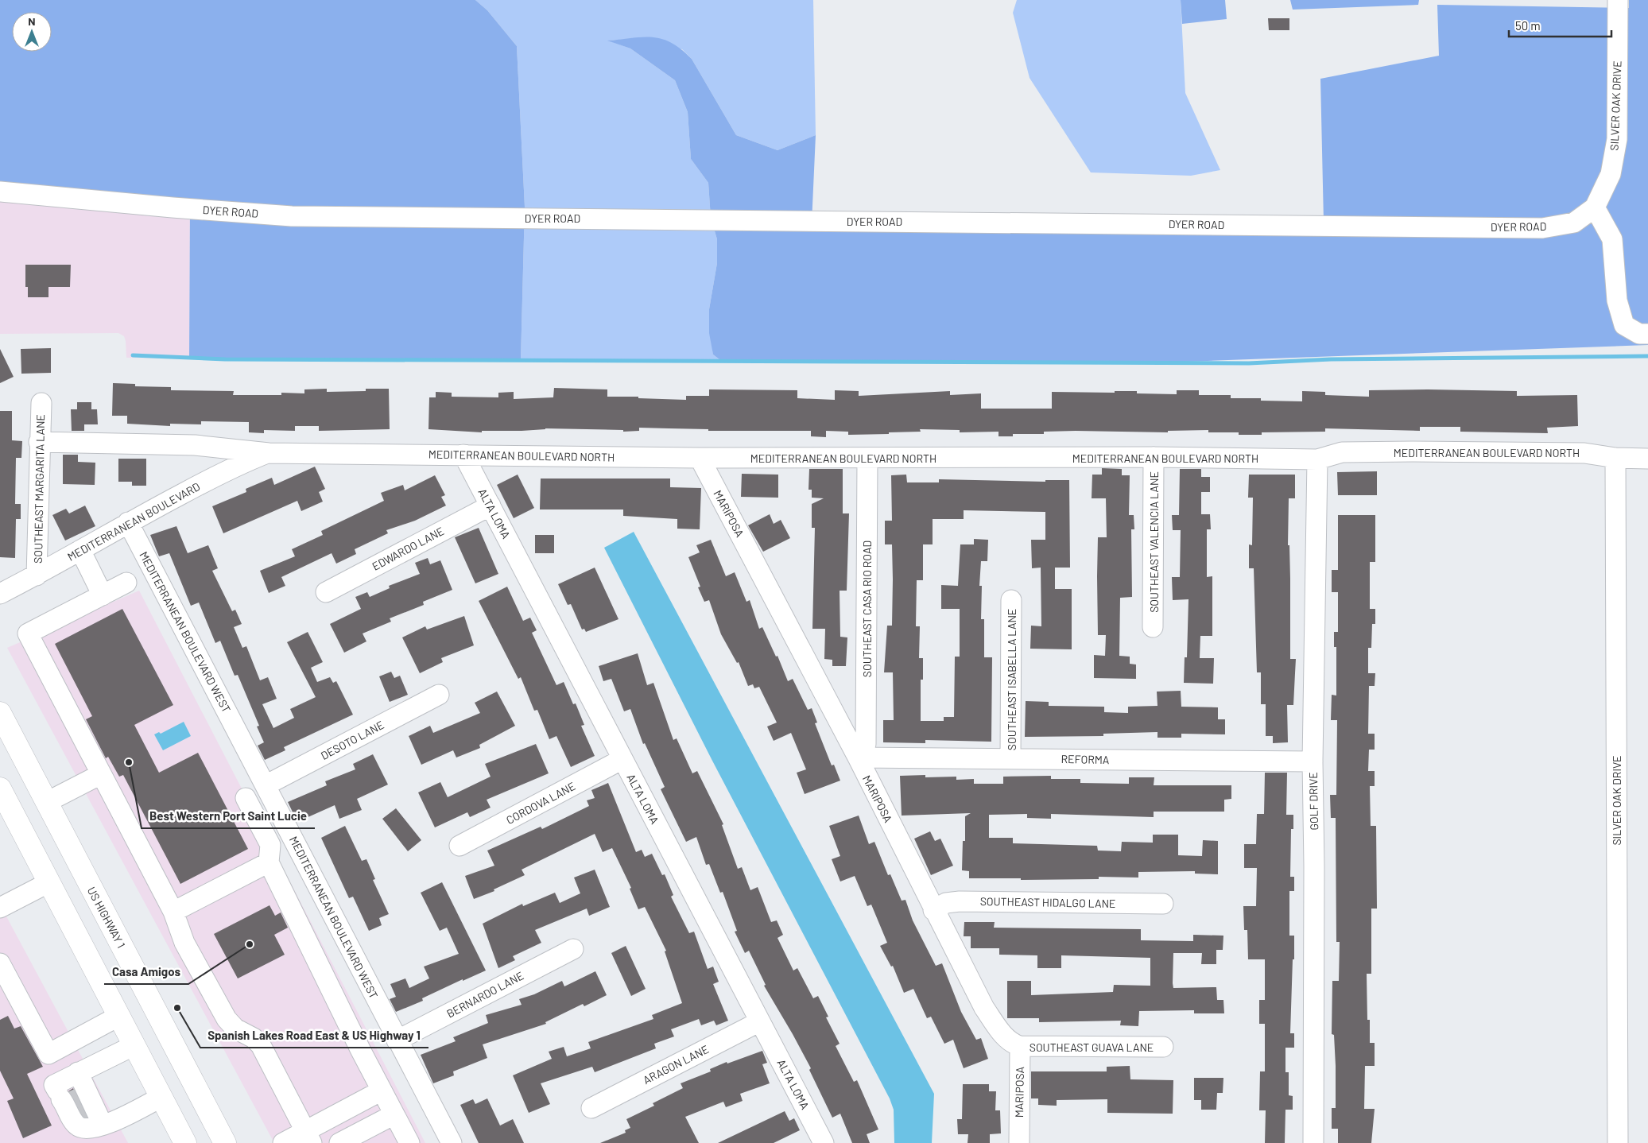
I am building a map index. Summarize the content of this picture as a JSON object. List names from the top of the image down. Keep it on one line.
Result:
{"streets":{"main road":["US HIGHWAY 1"],"street":["SILVER OAK DRIVE","DYER ROAD","MEDITERRANEAN BOULEVARD NORTH","SOUTHEAST MARGARITA LANE","ALTA LOMA","MARIPOSA","MEDITERRANEAN BOULEVARD","SOUTHEAST VALENCIA LANE","EDWARDO LANE","SOUTHEAST CASA RIO ROAD","MEDITERRANEAN BOULEVARD WEST","SOUTHEAST ISABELLA LANE","DESOTO LANE","REFORMA","GOLF DRIVE","CORDOVA LANE","SOUTHEAST HIDALGO LANE","BERNARDO LANE","SOUTHEAST GUAVA LANE","ARAGON LANE"]},"crossings":[["SILVER OAK DRIVE","DYER ROAD"],["SILVER OAK DRIVE","MEDITERRANEAN BOULEVARD NORTH"],["MEDITERRANEAN BOULEVARD NORTH","SOUTHEAST MARGARITA LANE"],["MEDITERRANEAN BOULEVARD NORTH","ALTA LOMA"],["MEDITERRANEAN BOULEVARD NORTH","MARIPOSA"],["MEDITERRANEAN BOULEVARD NORTH","MEDITERRANEAN BOULEVARD"],["MEDITERRANEAN BOULEVARD NORTH","SOUTHEAST VALENCIA LANE"],["MEDITERRANEAN BOULEVARD NORTH","SOUTHEAST CASA RIO ROAD"],["MEDITERRANEAN BOULEVARD NORTH","GOLF DRIVE"],["SOUTHEAST MARGARITA LANE","MEDITERRANEAN BOULEVARD"],["ALTA LOMA","EDWARDO LANE"],["ALTA LOMA","CORDOVA LANE"],["ALTA LOMA","ARAGON LANE"],["MARIPOSA","SOUTHEAST CASA RIO ROAD"],["MARIPOSA","REFORMA"],["MARIPOSA","SOUTHEAST HIDALGO LANE"],["MARIPOSA","SOUTHEAST GUAVA LANE"],["MEDITERRANEAN BOULEVARD","MEDITERRANEAN BOULEVARD WEST"],["SOUTHEAST CASA RIO ROAD","REFORMA"],["MEDITERRANEAN BOULEVARD WEST","DESOTO LANE"],["MEDITERRANEAN BOULEVARD WEST","BERNARDO LANE"],["SOUTHEAST ISABELLA LANE","REFORMA"],["REFORMA","GOLF DRIVE"]],"places":["Best Western Port Saint Lucie","Casa Amigos","Spanish Lakes Road East & US Highway 1"],"scale_bar":"50 m","north":"top"}
